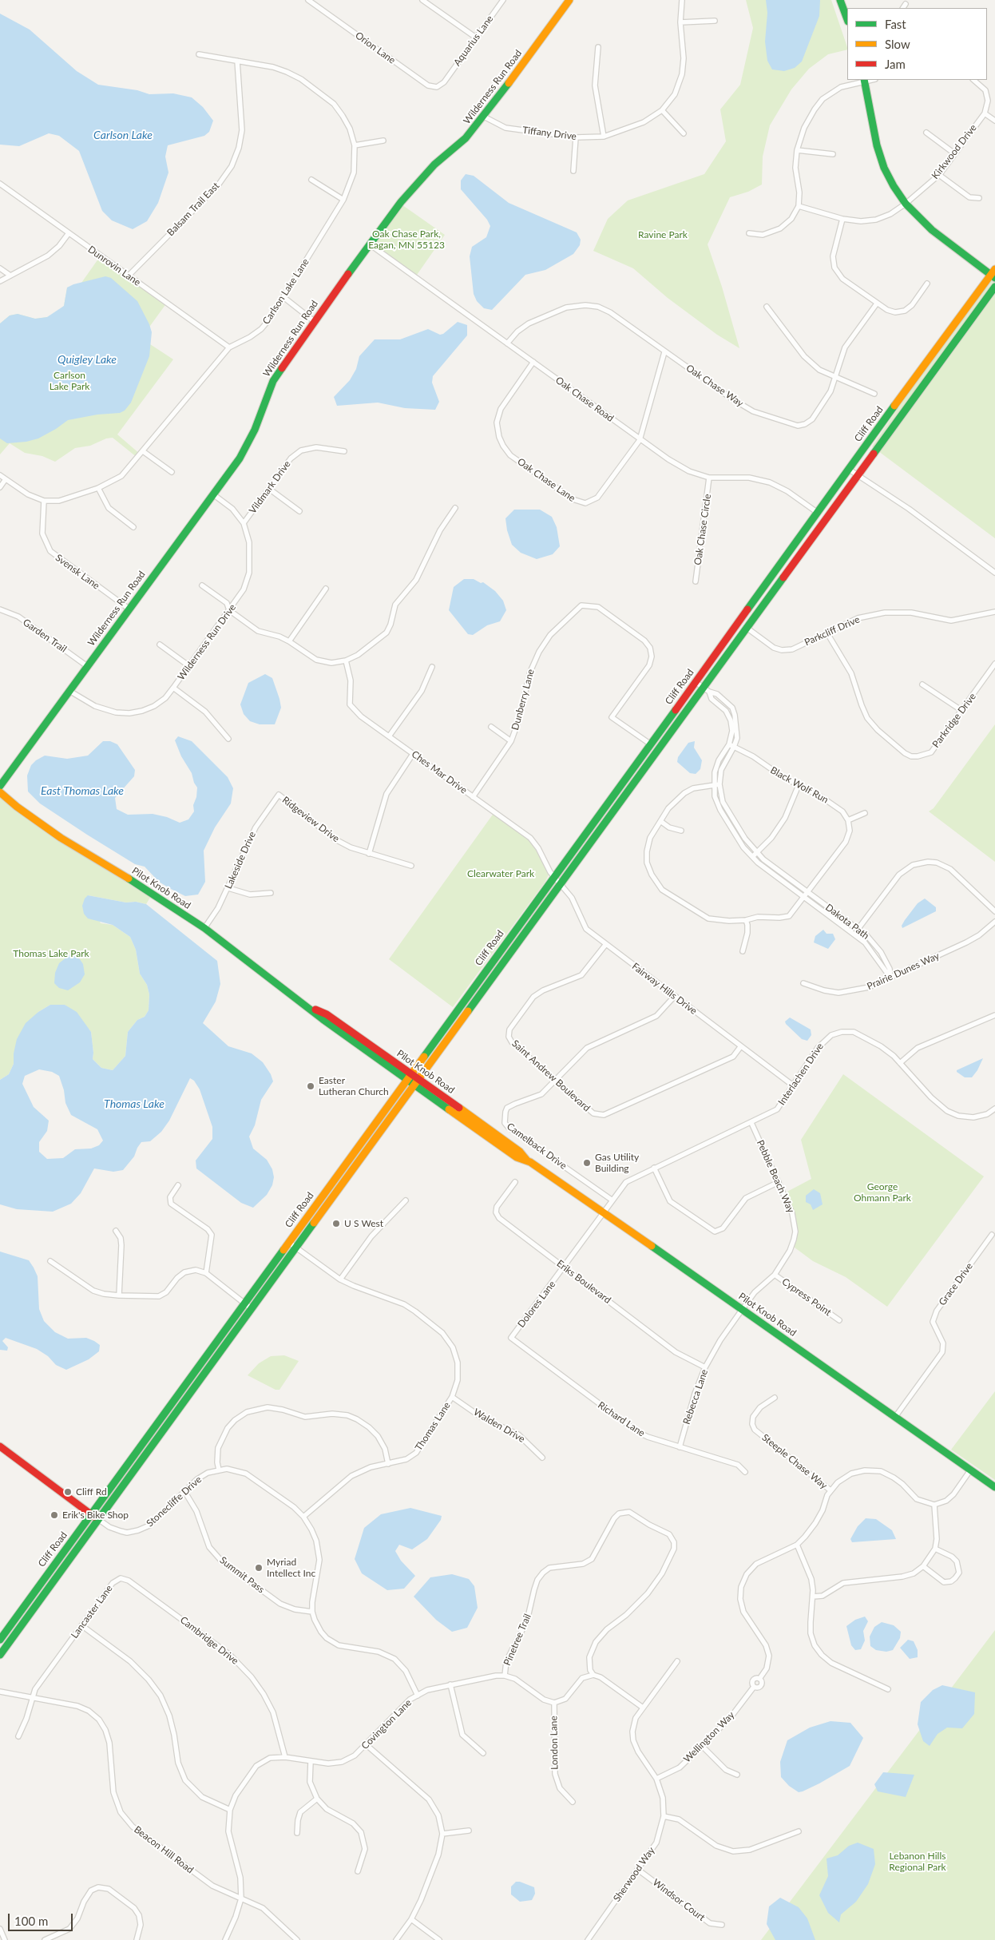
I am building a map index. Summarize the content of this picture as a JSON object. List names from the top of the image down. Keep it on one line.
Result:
{"streets":{"main road":["Wilderness Run Road","Cliff Road","Pilot Knob Road"],"street":["Aquarius Lane","Orion Lane","Tiffany Drive","Kirkwood Drive","Balsam Trail East","Dunrovin Lane","Carlson Lake Lane","Oak Chase Way","Oak Chase Road","Oak Chase Lane","Vildmark Drive","Oak Chase Circle","Svensk Lane","Parkcliff Drive","Garden Trail","Wilderness Run Drive","Dunberry Lane","Parkridge Drive","Ches Mar Drive","Black Wolf Run","Ridgeview Drive","Lakeside Drive","Dakota Path","Prairie Dunes Way","Fairway Hills Drive","Interlachen Drive","Saint Andrew Boulevard","Camelback Drive","Pebble Beach Way","Eriks Boulevard","Grace Drive","Cypress Point","Dolores Lane","Rebecca Lane","Richard Lane","Walden Drive","Thomas Lane","Steeple Chase Way","Stonecliffe Drive","Summit Pass","Lancaster Lane","Pinetree Trail","Cambridge Drive","Covington Lane","Wellington Way","London Lane","Beacon Hill Road","Sherwood Way","Windsor Court"]},"crossings":[["Aquarius Lane","Orion Lane"],["Wilderness Run Road","Tiffany Drive"],["Wilderness Run Road","Oak Chase Road"],["Wilderness Run Road","Svensk Lane"],["Wilderness Run Road","Garden Trail"],["Wilderness Run Road","Wilderness Run Drive"],["Balsam Trail East","Dunrovin Lane"],["Balsam Trail East","Carlson Lake Lane"],["Dunrovin Lane","Carlson Lake Lane"],["Carlson Lake Lane","Svensk Lane"],["Oak Chase Way","Oak Chase Road"],["Oak Chase Way","Oak Chase Lane"],["Oak Chase Road","Cliff Road"],["Oak Chase Road","Oak Chase Lane"],["Oak Chase Road","Oak Chase Circle"],["Cliff Road","Parkcliff Drive"],["Cliff Road","Dunberry Lane"],["Cliff Road","Ches Mar Drive"],["Cliff Road","Pilot Knob Road"],["Cliff Road","Dakota Path"],["Cliff Road","Fairway Hills Drive"],["Cliff Road","Thomas Lane"],["Cliff Road","Stonecliffe Drive"],["Vildmark Drive","Wilderness Run Drive"],["Parkcliff Drive","Parkridge Drive"],["Dunberry Lane","Ches Mar Drive"],["Ches Mar Drive","Fairway Hills Drive"],["Black Wolf Run","Dakota Path"],["Ridgeview Drive","Lakeside Drive"],["Lakeside Drive","Pilot Knob Road"],["Pilot Knob Road","Interlachen Drive"],["Pilot Knob Road","Pebble Beach Way"],["Pilot Knob Road","Grace Drive"],["Pilot Knob Road","Dolores Lane"],["Pilot Knob Road","Rebecca Lane"],["Dakota Path","Prairie Dunes Way"],["Fairway Hills Drive","Interlachen Drive"],["Fairway Hills Drive","Saint Andrew Boulevard"],["Fairway Hills Drive","Camelback Drive"],["Interlachen Drive","Camelback Drive"],["Interlachen Drive","Pebble Beach Way"],["Interlachen Drive","Dolores Lane"],["Saint Andrew Boulevard","Camelback Drive"],["Pebble Beach Way","Cypress Point"],["Pebble Beach Way","Rebecca Lane"],["Eriks Boulevard","Dolores Lane"],["Eriks Boulevard","Rebecca Lane"],["Dolores Lane","Richard Lane"],["Rebecca Lane","Richard Lane"],["Walden Drive","Thomas Lane"],["Thomas Lane","Stonecliffe Drive"],["Stonecliffe Drive","Summit Pass"],["Stonecliffe Drive","Covington Lane"],["Lancaster Lane","Cambridge Drive"],["Lancaster Lane","Beacon Hill Road"],["Pinetree Trail","Covington Lane"],["Cambridge Drive","Covington Lane"],["Covington Lane","Beacon Hill Road"],["Wellington Way","Sherwood Way"],["Sherwood Way","Windsor Court"]],"water":["Carlson Lake","Quigley Lake","East Thomas Lake","Thomas Lake"],"parks":["Oak Chase Park, Eagan, MN 55123","Ravine Park","Carlson Lake Park","Clearwater Park","Thomas Lake Park","George Ohmann Park","Lebanon Hills Regional Park"],"places":["Easter Lutheran Church","Gas Utility Building","U S West","Cliff Rd","Erik's Bike Shop","Myriad Intellect Inc"],"legend":["Fast","Slow","Jam"],"scale_bar":"100 m"}
